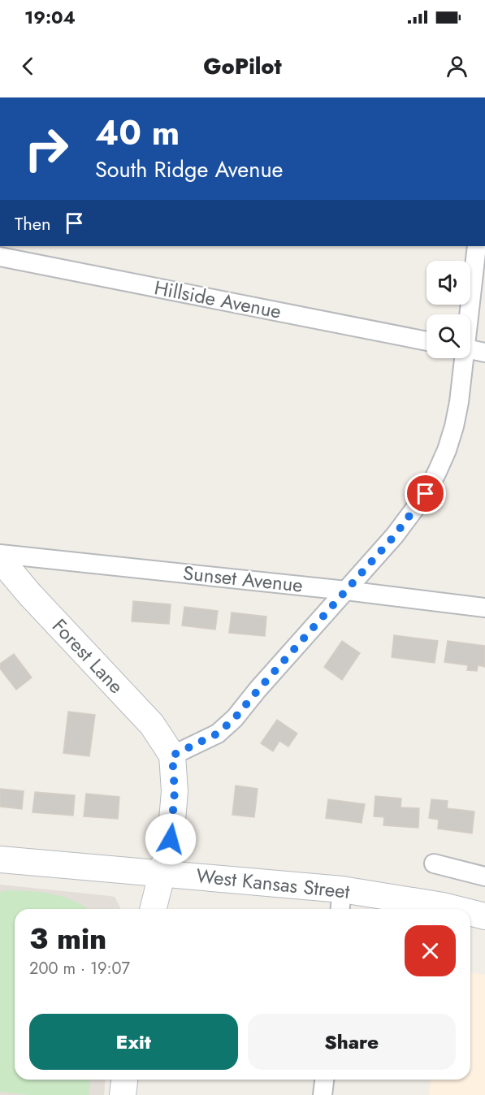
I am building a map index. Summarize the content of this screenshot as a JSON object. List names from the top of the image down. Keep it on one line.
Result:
{"streets":{"main road":["Forest Lane","West Kansas Street"],"street":["Hillside Avenue","Sunset Avenue"]},"page":{"status":"19:04","header":"GoPilot","turn":["40 m","South Ridge Avenue"],"then":"Then","heading":["3 min","200 m · 19:07"],"buttons":["Exit","Share"]}}
